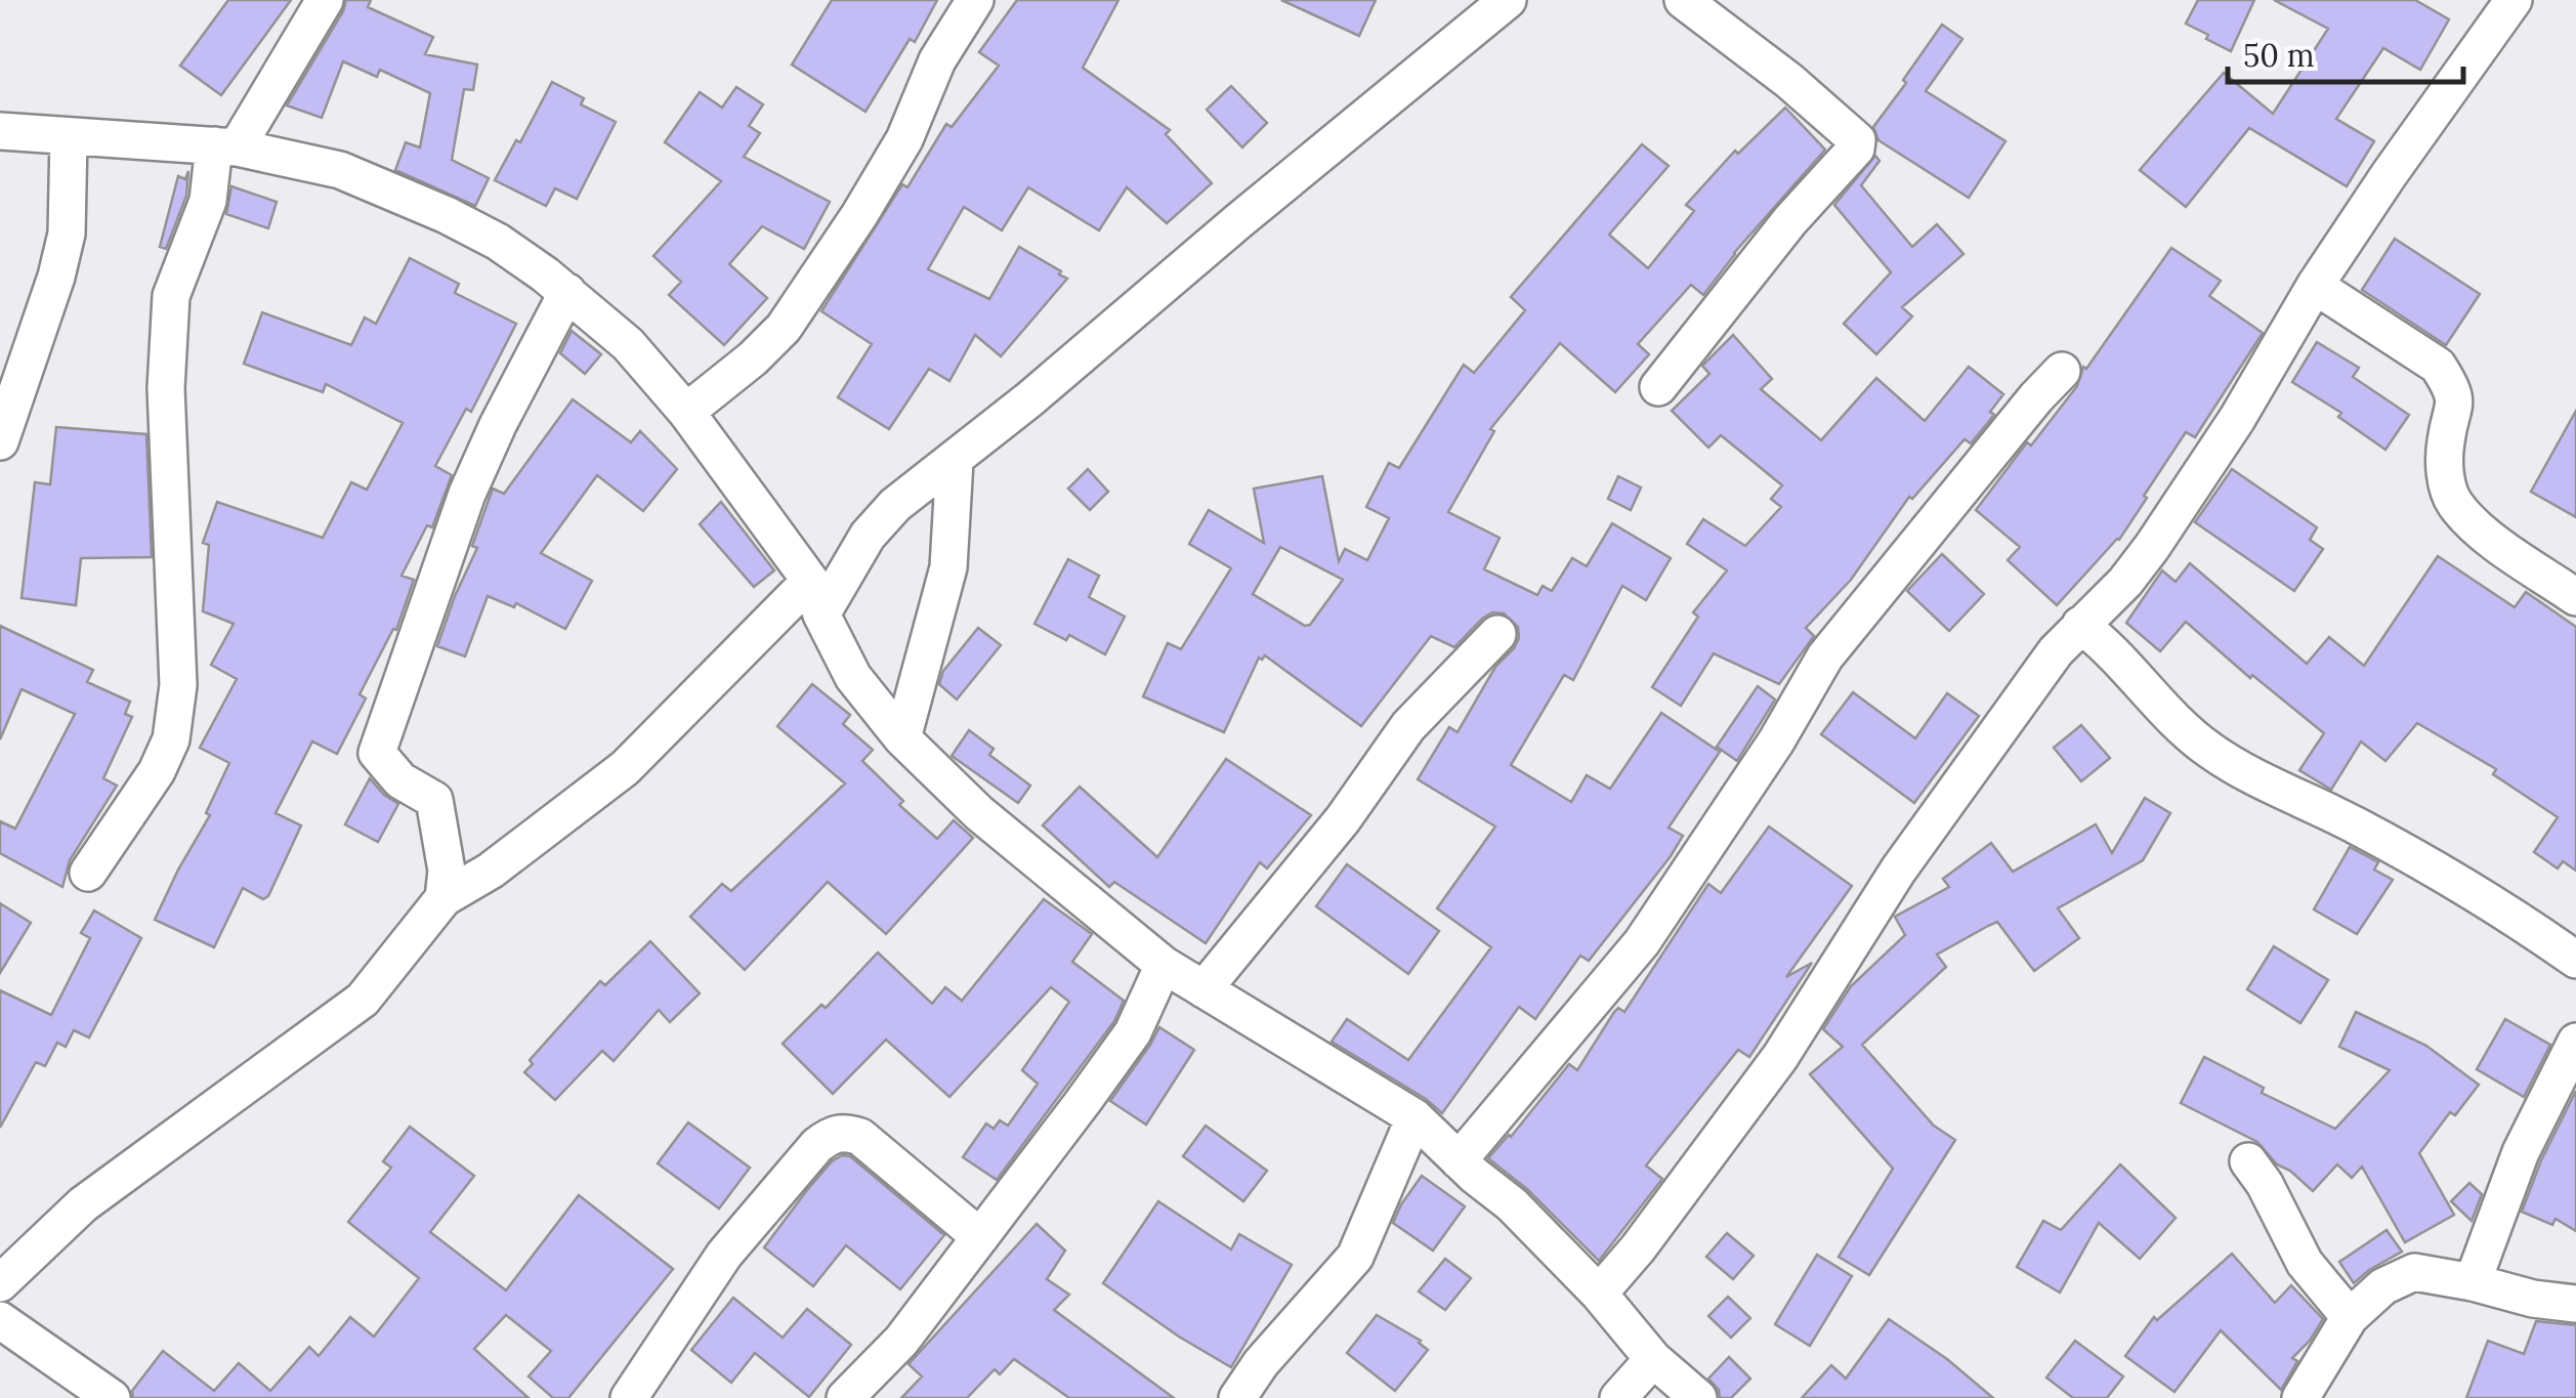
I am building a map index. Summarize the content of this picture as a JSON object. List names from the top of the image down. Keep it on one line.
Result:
{"scale_bar":"50 m"}
